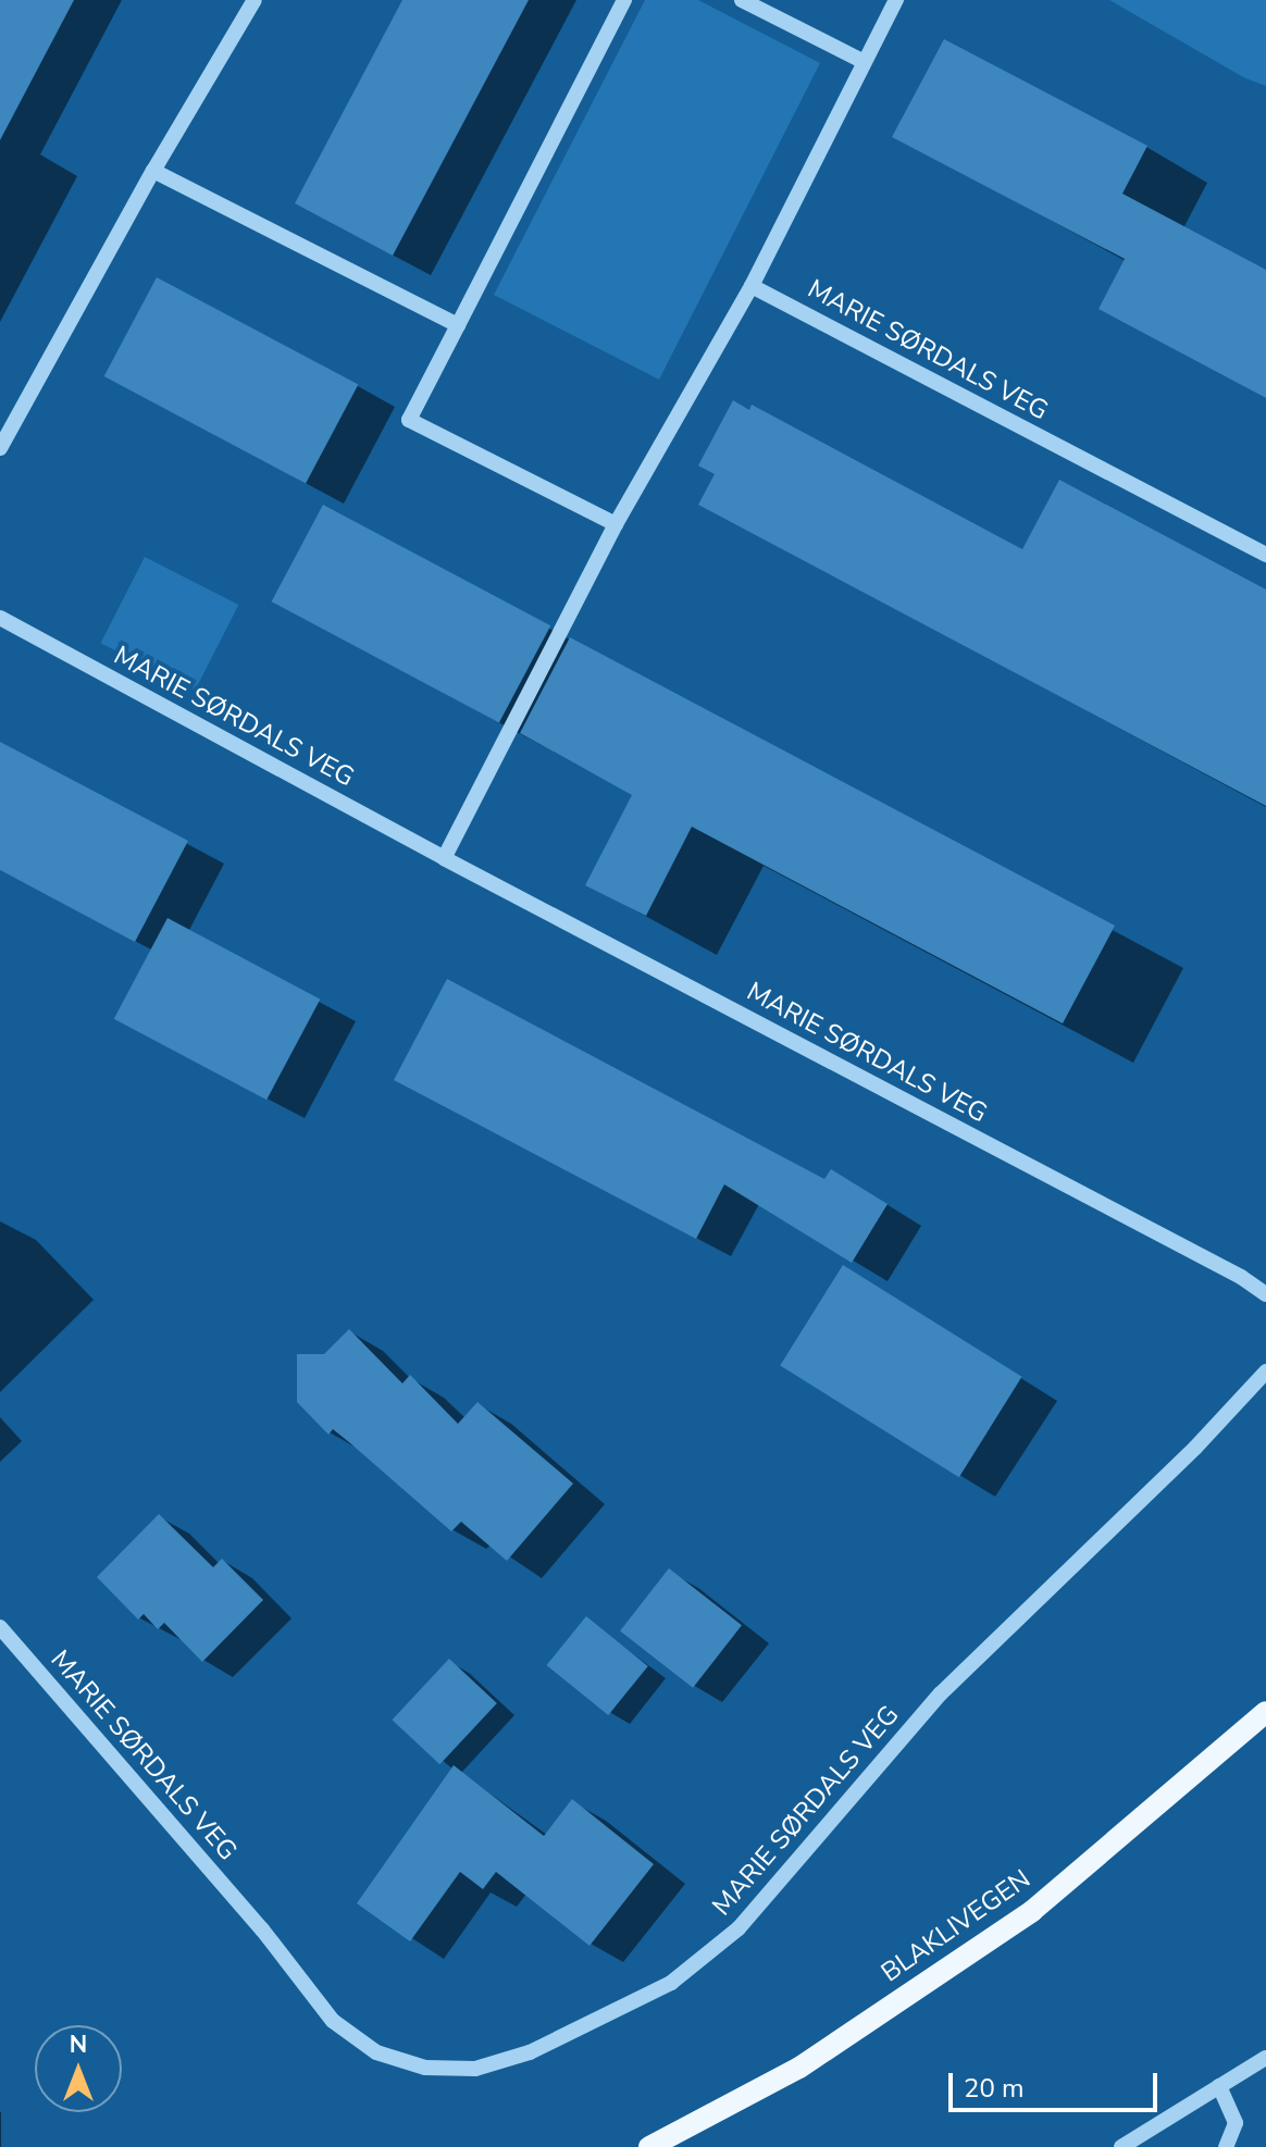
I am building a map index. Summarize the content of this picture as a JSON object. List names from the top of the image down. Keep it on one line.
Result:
{"streets":{"main road":["BLAKLIVEGEN"],"street":["MARIE SØRDALS VEG"]},"scale_bar":"20 m","north":"top"}
